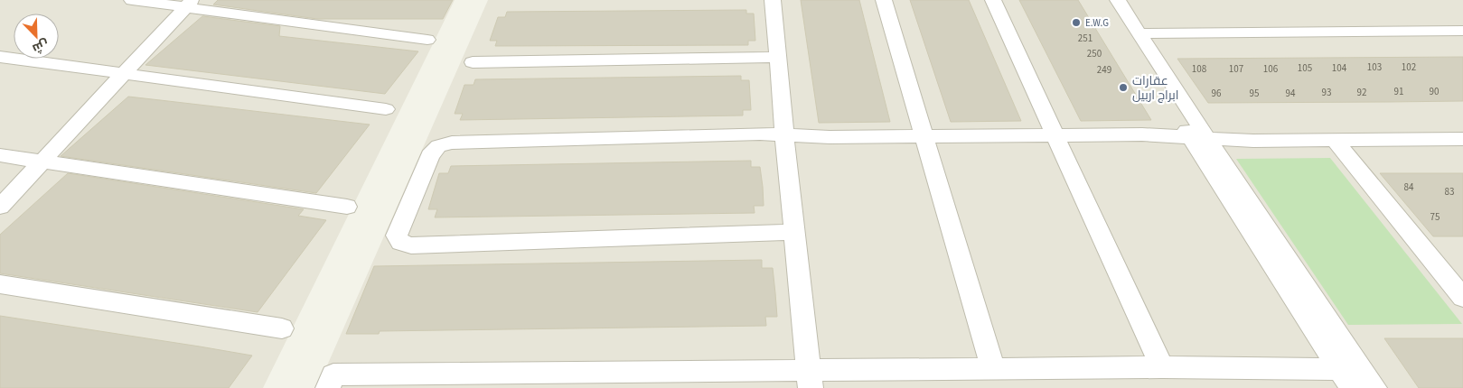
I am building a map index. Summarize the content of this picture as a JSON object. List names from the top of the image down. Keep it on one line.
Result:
{"places":["E.W.G","عقارات ابراج اربیل"],"house_numbers":["251","250","103","102","105","104","108","107","106","249","91","90","93","92","96","95","94","84","83","75"],"north":"bottom right"}
